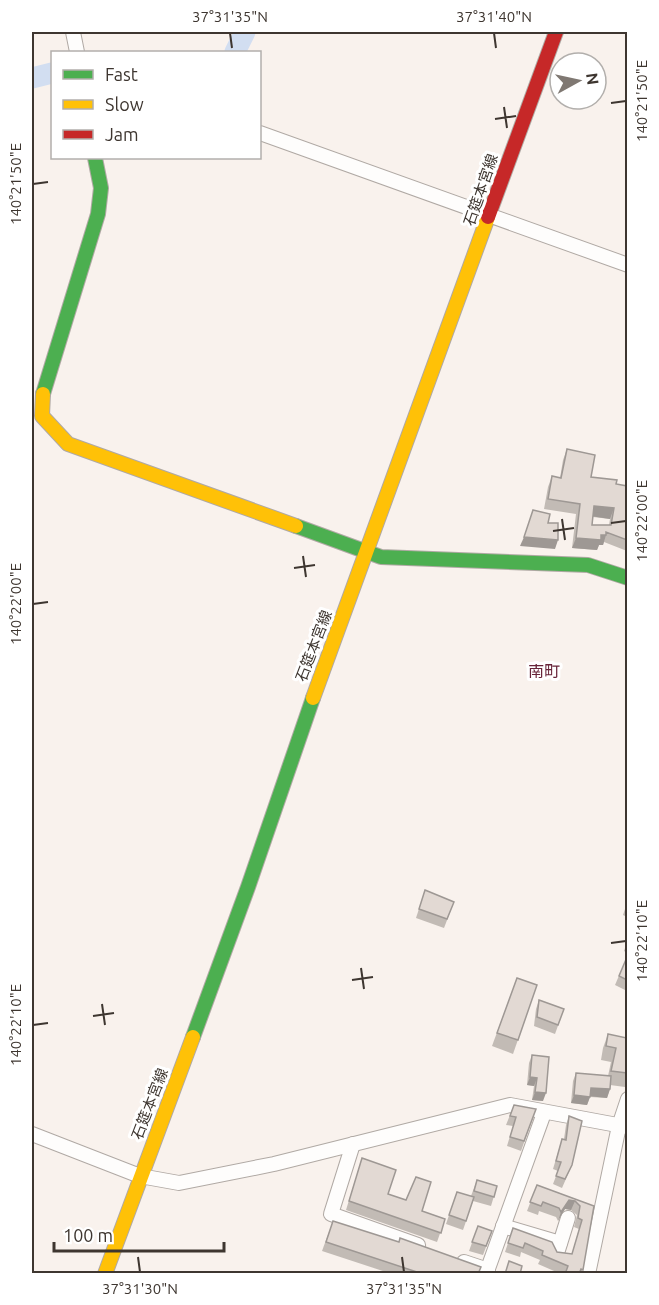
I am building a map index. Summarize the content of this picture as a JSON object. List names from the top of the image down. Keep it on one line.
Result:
{"streets":{"main road":["石筵本宮線"]},"districts":["南町"],"legend":["Fast","Slow","Jam"],"scale_bar":"100 m","north":"right","coordinates":["37°31'35\"N","37°31'40\"N","140°21'50\"E","140°22'00\"E","140°22'10\"E","37°31'30\"N"]}
